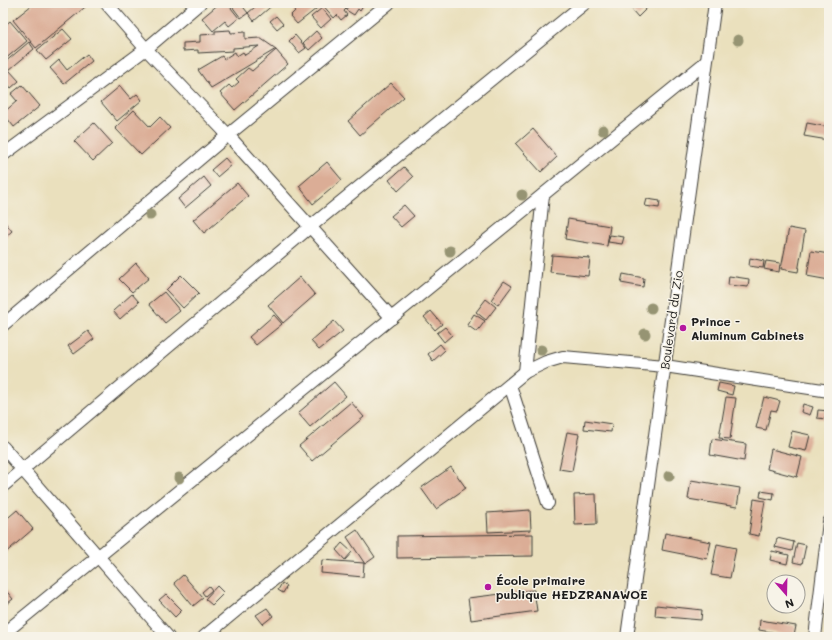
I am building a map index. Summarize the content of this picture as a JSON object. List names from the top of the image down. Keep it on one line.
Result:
{"streets":{"street":["Boulevard du Zio"]},"places":["Prince - Aluminum Cabinets","École primaire publique HEDZRANAWOE"],"north":"bottom"}
